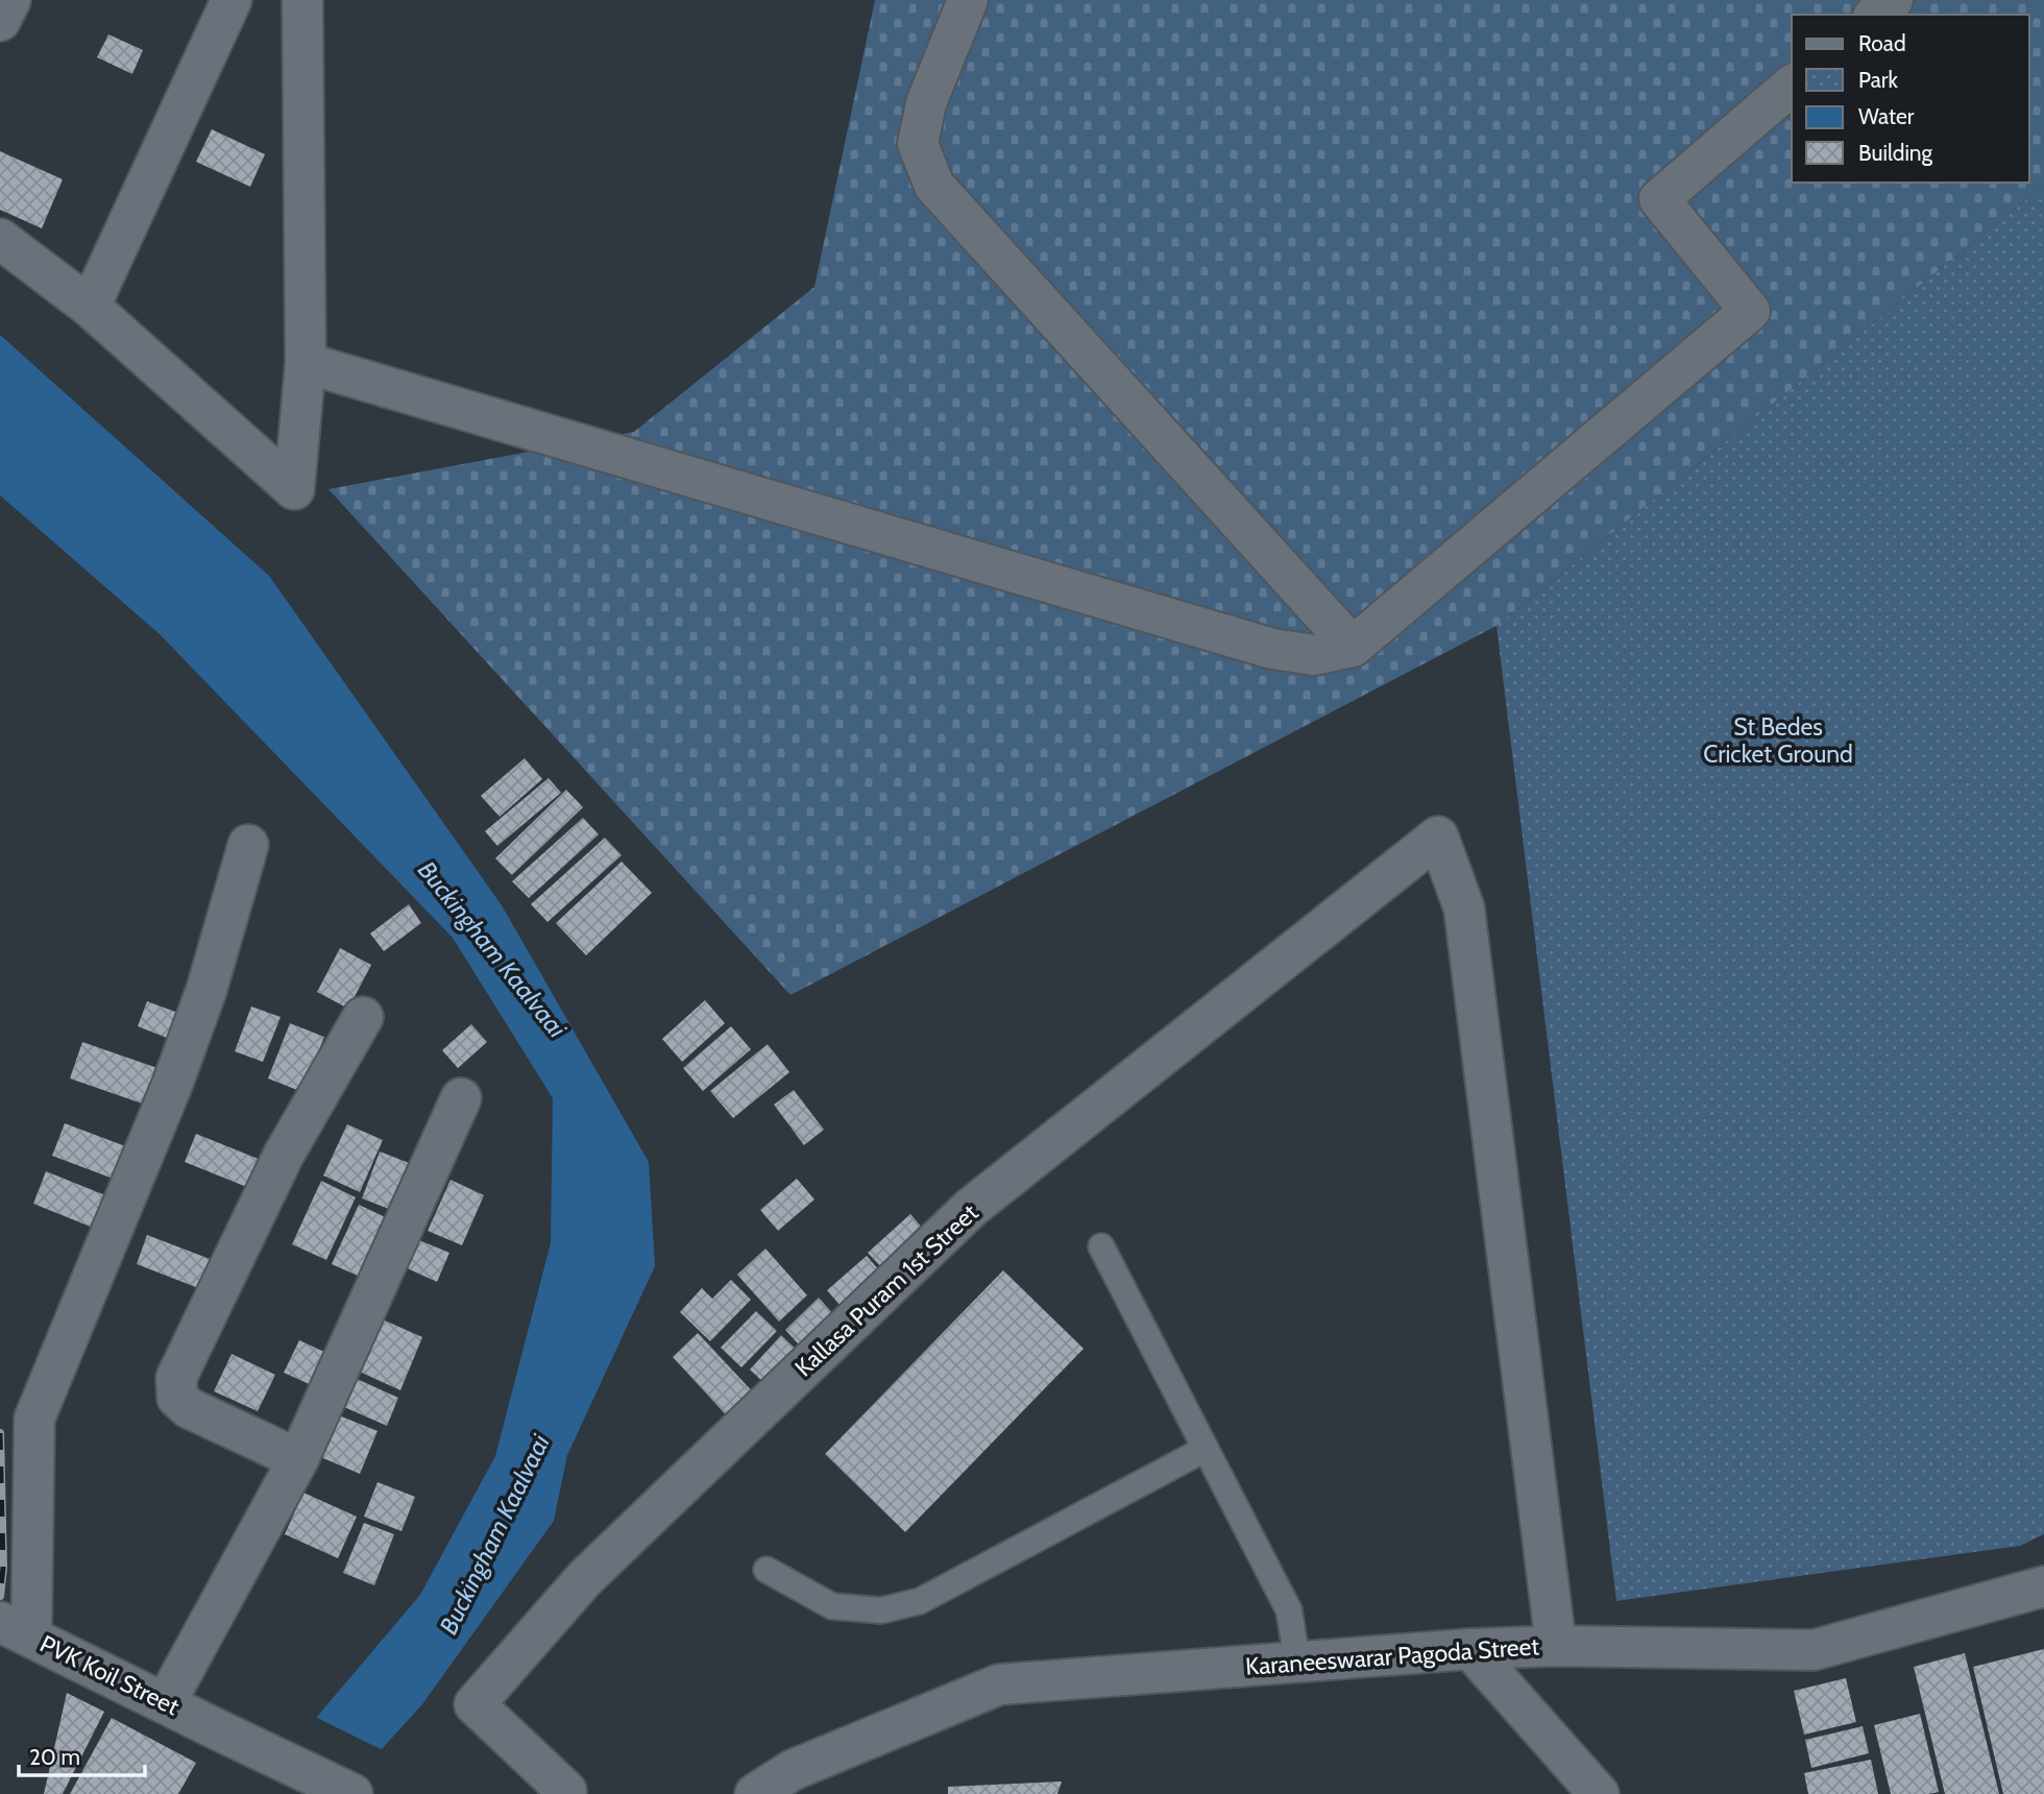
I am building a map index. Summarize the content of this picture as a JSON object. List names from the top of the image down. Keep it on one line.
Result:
{"streets":{"street":["Kallasa Puram 1st Street","Karaneeswarar Pagoda Street","PVK Koil Street"]},"crossings":[["Kallasa Puram 1st Street","Karaneeswarar Pagoda Street"]],"water":["Buckingham Kaalvaai"],"parks":["St Bedes Cricket Ground"],"legend":["Road","Park","Water","Building"],"scale_bar":"20 m"}
